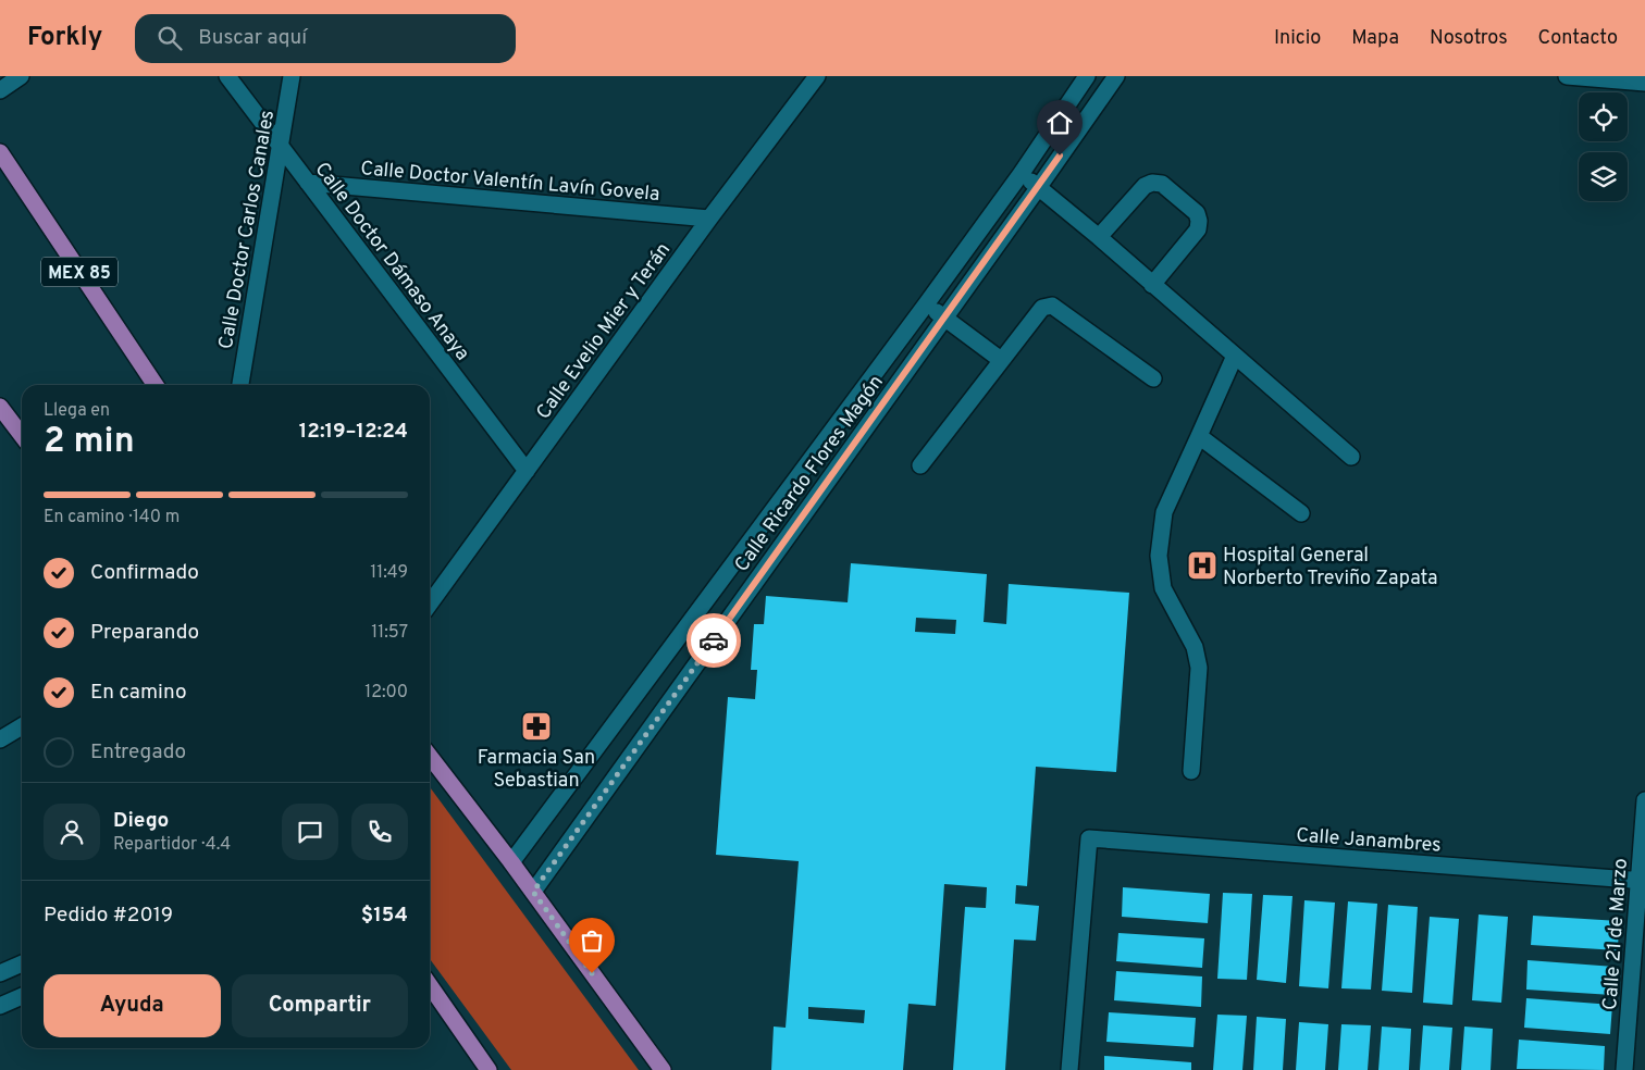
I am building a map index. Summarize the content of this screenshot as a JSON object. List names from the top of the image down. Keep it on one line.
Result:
{"streets":{"main road":["MEX 85"],"street":["Calle Doctor Valentín Lavín Govela","Calle Doctor Carlos Canales","Calle Doctor Dámaso Anaya","Calle Evelio Mier y Terán","Calle Ricardo Flores Magón","Calle Janambres","Calle 21 de Marzo"]},"crossings":[["Calle Doctor Valentín Lavín Govela","Calle Doctor Dámaso Anaya"],["Calle Doctor Valentín Lavín Govela","Calle Evelio Mier y Terán"],["Calle Doctor Carlos Canales","Calle Doctor Dámaso Anaya"],["Calle Doctor Dámaso Anaya","Calle Evelio Mier y Terán"],["Calle Janambres","Calle 21 de Marzo"]],"places":{"hospital":["Hospital General Norberto Treviño Zapata"],"pharmacy":["Farmacia San Sebastian"]},"page":{"header":"Forkly","search":"Buscar aquí","nav":["Inicio","Mapa","Nosotros","Contacto"],"heading":["2 min","Llega en","12:19–12:24"],"panel":["Diego","Repartidor · 4.4","Pedido #2019","$154"],"bar":"En camino · 140 m","list":[["Confirmado","11:49"],["Preparando","11:57"],["En camino","12:00"],"Entregado"],"buttons":["Ayuda","Compartir"]}}
